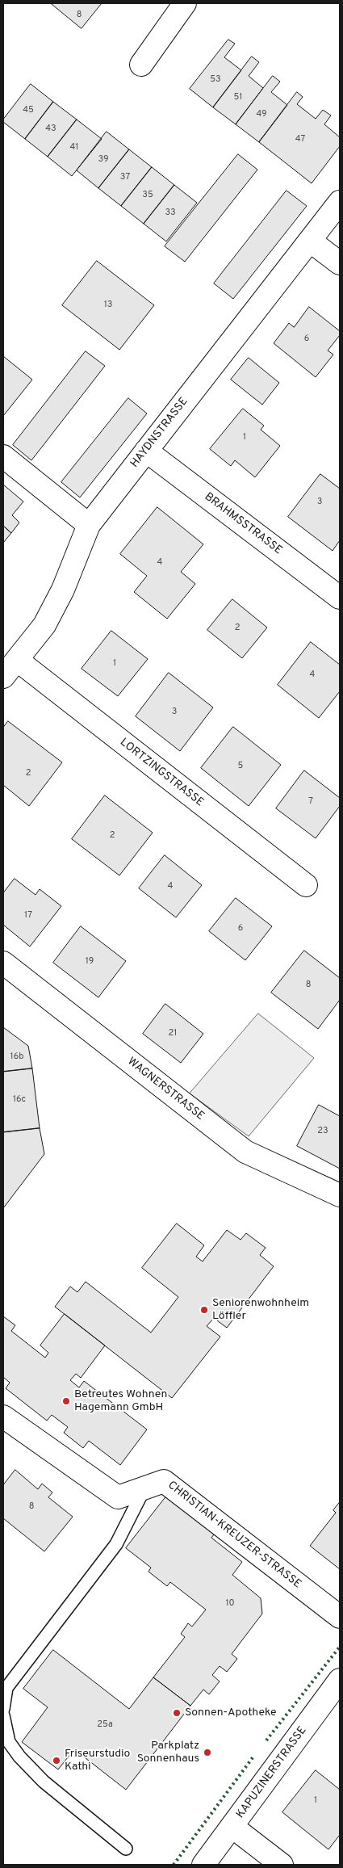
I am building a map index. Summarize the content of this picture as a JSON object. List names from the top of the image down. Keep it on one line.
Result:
{"streets":{"street":["HAYDNSTRASSE","BRAHMSSTRASSE","LORTZINGSTRASSE","WAGNERSTRASSE","CHRISTIAN-KREUZER-STRASSE","KAPUZINERSTRASSE"]},"crossings":[["HAYDNSTRASSE","BRAHMSSTRASSE"],["HAYDNSTRASSE","LORTZINGSTRASSE"]],"places":["Seniorenwohnheim Löffler","Betreutes Wohnen Hagemann GmbH","Sonnen-Apotheke","Parkplatz Sonnenhaus","Friseurstudio Kathi"],"house_numbers":["8","53","51","45","49","43","47","41","39","37","35","33","13","6","1","3","4","2","1","4","3","5","2","7","2","4","17","6","19","8","21","16b","16c","23","8","10","25a","1"]}
